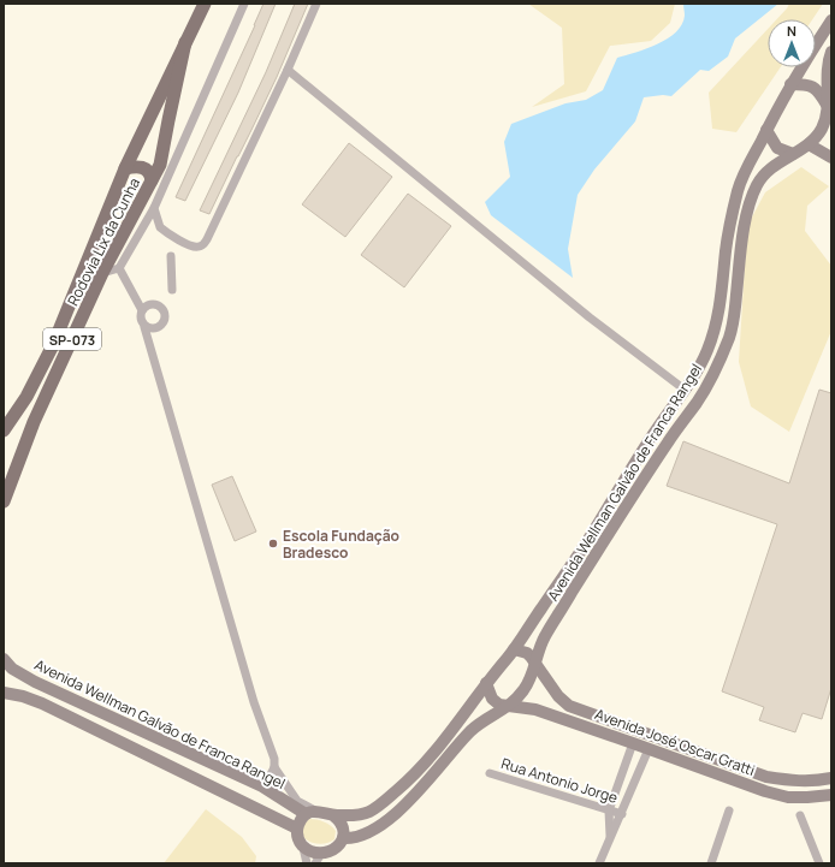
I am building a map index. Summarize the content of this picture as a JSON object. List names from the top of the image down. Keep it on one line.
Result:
{"streets":{"main road":["Rodovia Lix da Cunha","SP-073","Avenida Wellman Galvão de Franca Rangel","Avenida José Oscar Gratti"],"street":["Rua Antonio Jorge"]},"crossings":[["Avenida Wellman Galvão de Franca Rangel","Avenida José Oscar Gratti"]],"places":["Escola Fundação Bradesco"],"north":"top"}
